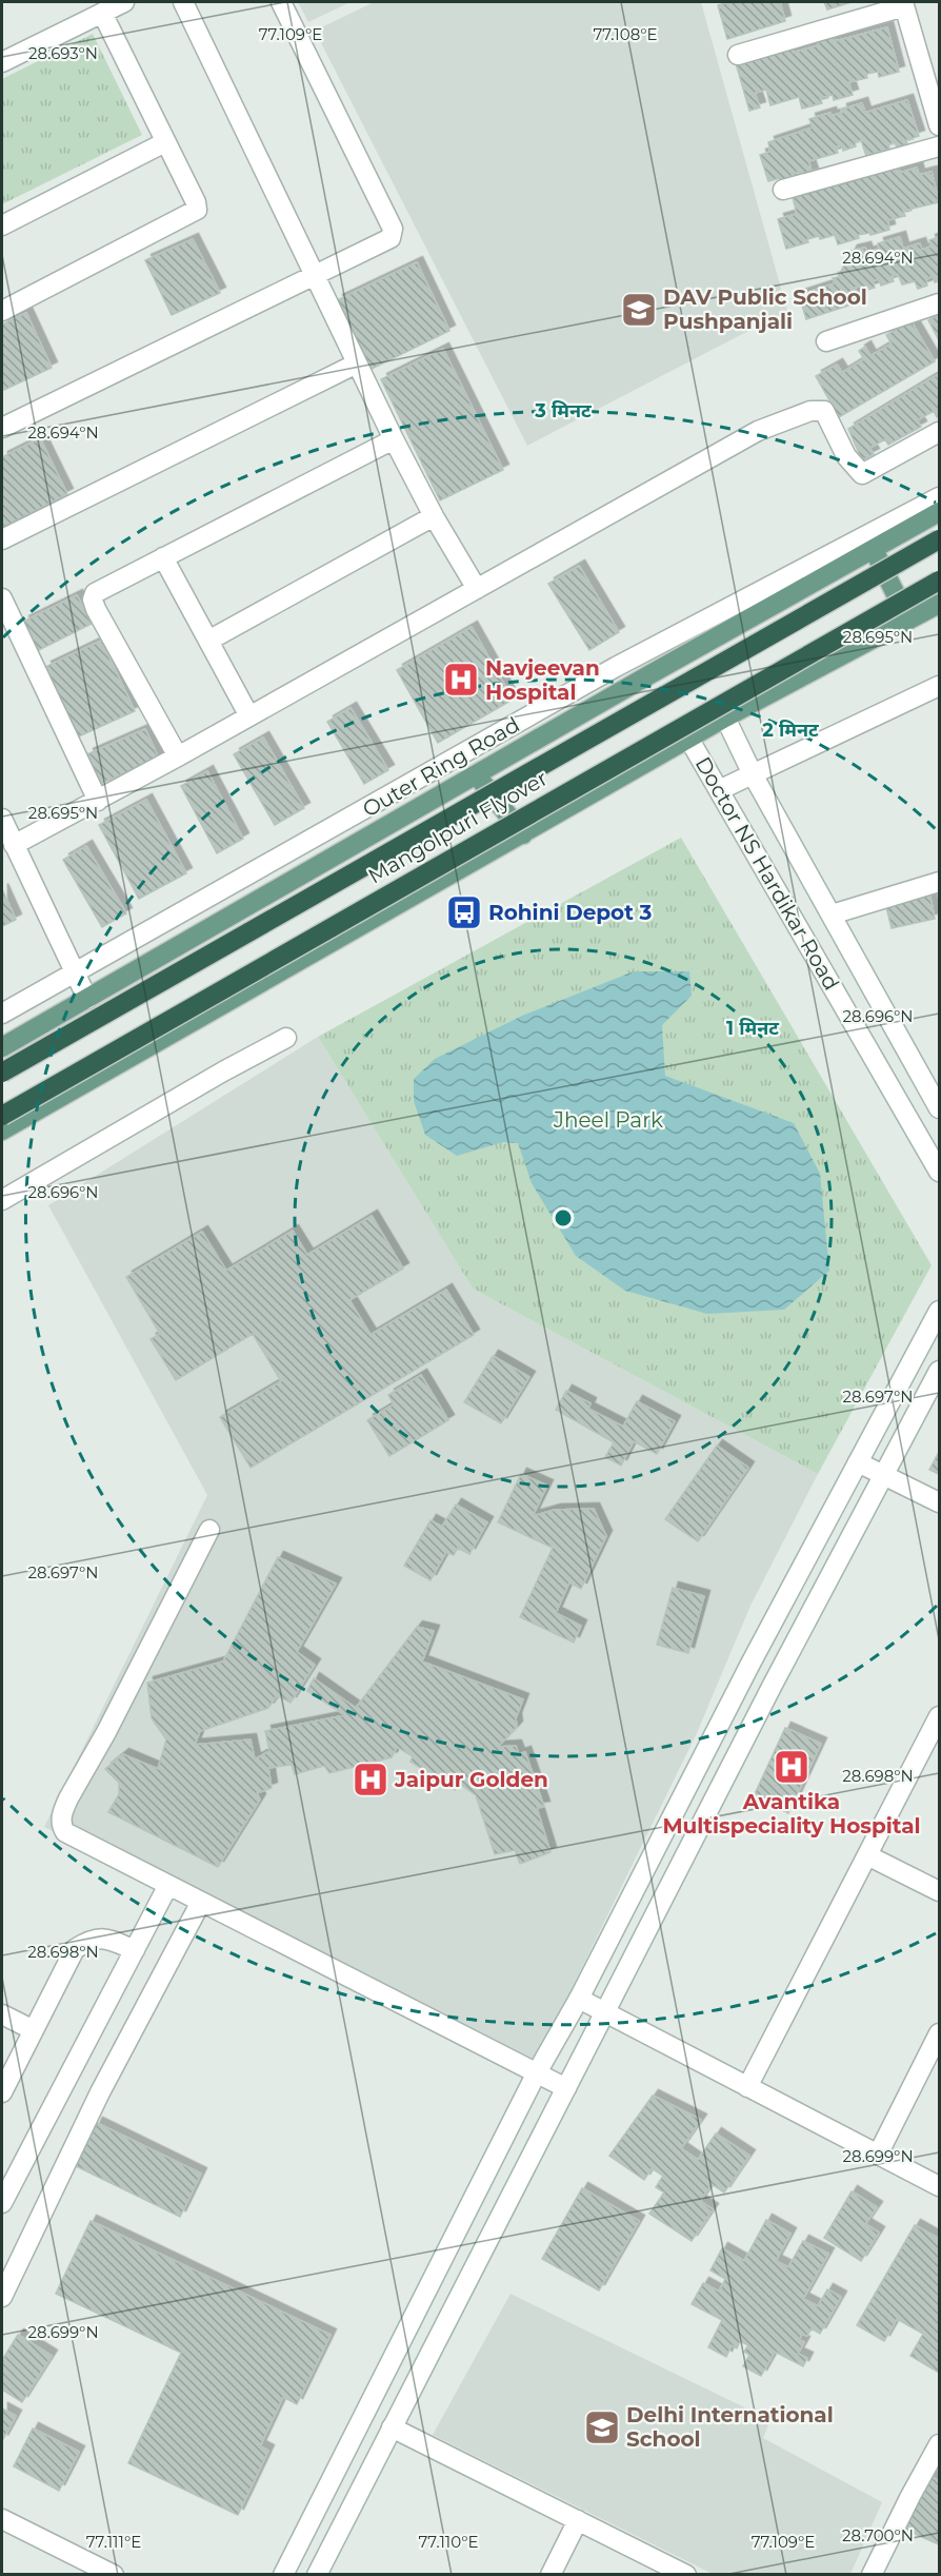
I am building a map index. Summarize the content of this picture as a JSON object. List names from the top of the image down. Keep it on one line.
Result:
{"streets":{"highway":["Mangolpuri Flyover"],"main road":["Outer Ring Road"],"street":["Doctor NS Hardikar Road"]},"parks":["Jheel Park"],"places":{"school or university":["DAV Public School Pushpanjali","Delhi International School"],"hospital":["Navjeevan Hospital","Avantika Multispeciality Hospital","Jaipur Golden"],"bus stop":["Rohini Depot 3"]},"coordinates":["77.109°E","77.108°E","28.693°N","28.694°N","28.695°N","28.696°N","28.697°N","28.698°N","28.699°N","28.700°N","77.111°E","77.110°E"],"rings":["3 मिनट","2 मिनट","1 मिनट"]}
